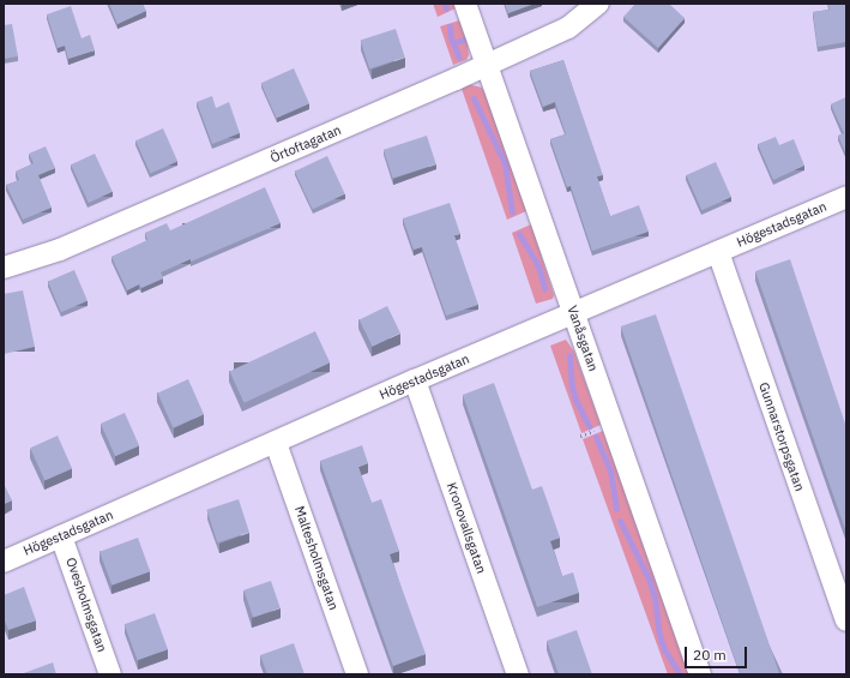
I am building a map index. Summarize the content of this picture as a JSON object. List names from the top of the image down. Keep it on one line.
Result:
{"streets":{"street":["Örtoftagatan","Högestadsgatan","Vanåsgatan","Gunnarstorpsgatan","Kronovallsgatan","Maltesholmsgatan","Ovesholmsgatan"]},"crossings":[["Örtoftagatan","Vanåsgatan"],["Högestadsgatan","Vanåsgatan"],["Högestadsgatan","Gunnarstorpsgatan"],["Högestadsgatan","Kronovallsgatan"],["Högestadsgatan","Maltesholmsgatan"],["Högestadsgatan","Ovesholmsgatan"]],"scale_bar":"20 m"}
